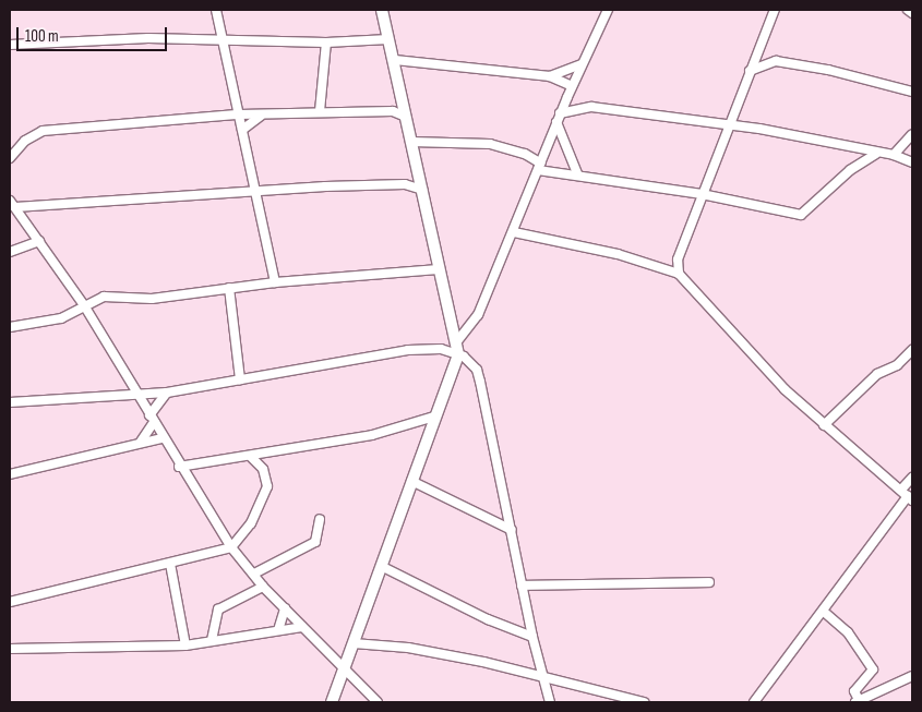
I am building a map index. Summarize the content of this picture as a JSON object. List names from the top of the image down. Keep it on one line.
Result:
{"scale_bar":"100 m"}
